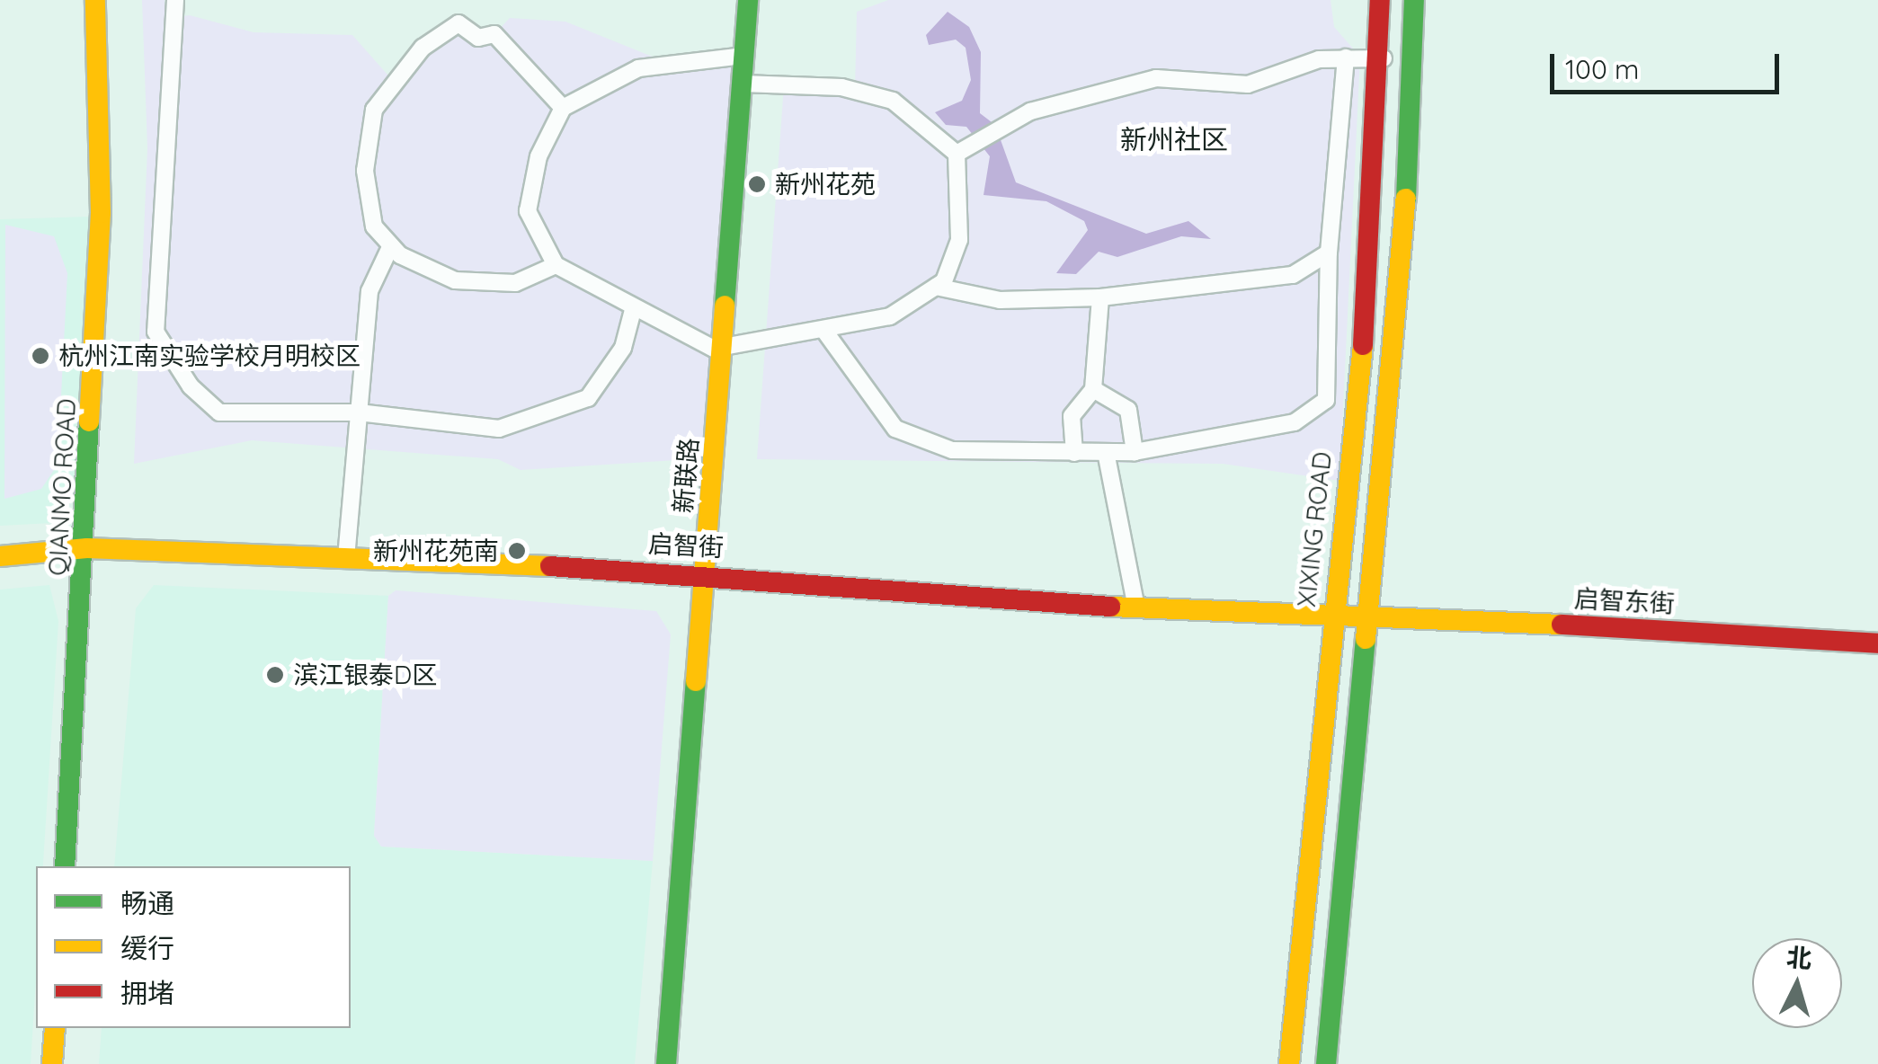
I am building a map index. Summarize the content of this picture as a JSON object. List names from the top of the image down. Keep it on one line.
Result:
{"streets":{"street":["新联路","QIANMO ROAD","XIXING ROAD","启智街","启智东街"]},"crossings":[["新联路","启智街"],["QIANMO ROAD","启智街"],["XIXING ROAD","启智街"],["启智街","启智东街"]],"districts":["新州社区"],"places":["新州花苑","杭州江南实验学校月明校区","新州花苑南","滨江银泰D区"],"legend":["畅通","缓行","拥堵"],"scale_bar":"100 m","north":"top"}
